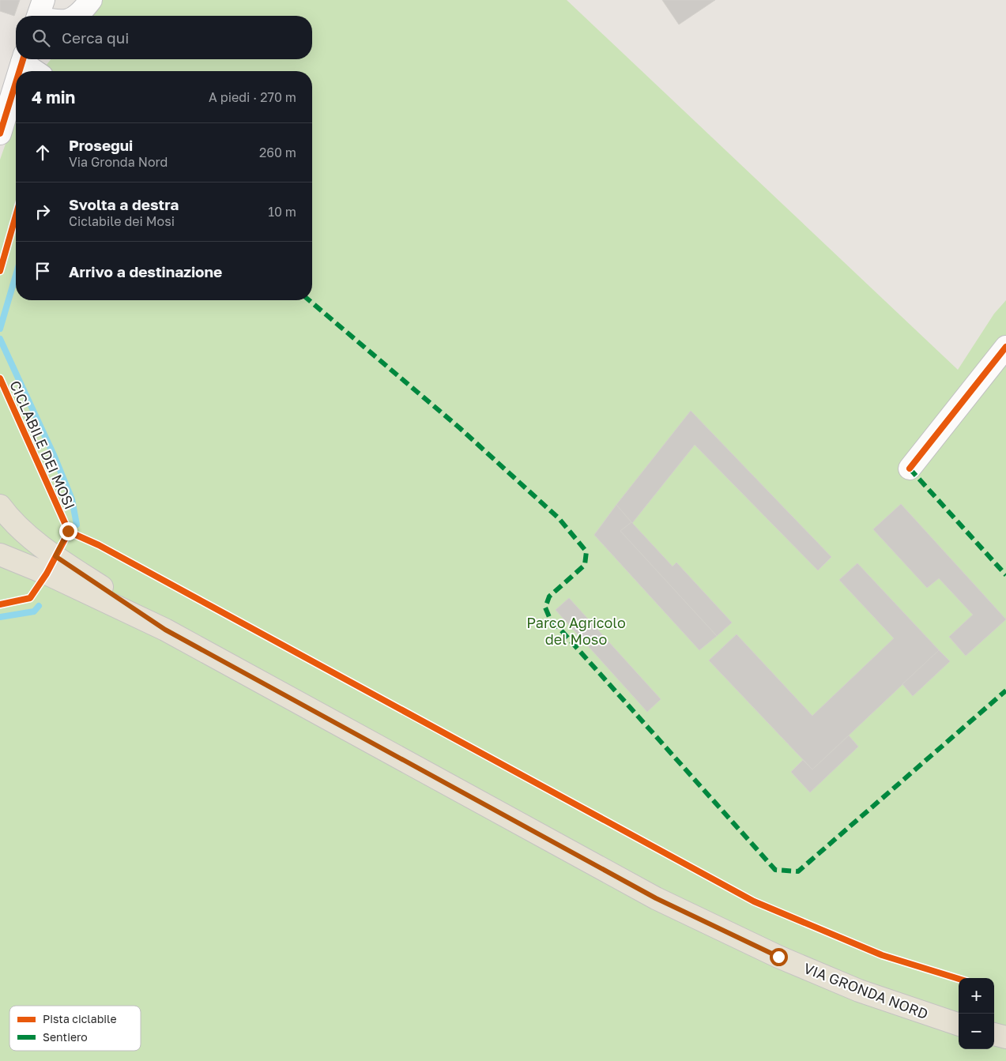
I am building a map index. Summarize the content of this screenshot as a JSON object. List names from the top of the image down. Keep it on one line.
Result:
{"streets":{"main road":["VIA GRONDA NORD"],"cycle path":["CICLABILE DEI MOSI"]},"parks":["Parco Agricolo del Moso"],"legend":["Pista ciclabile","Sentiero"],"page":{"search":"Cerca qui","heading":["4 min","A piedi · 270 m"],"list":[["Prosegui","Via Gronda Nord","260 m"],["Svolta a destra","Ciclabile dei Mosi","10 m"],"Arrivo a destinazione"],"map_buttons":["+","−"]}}
